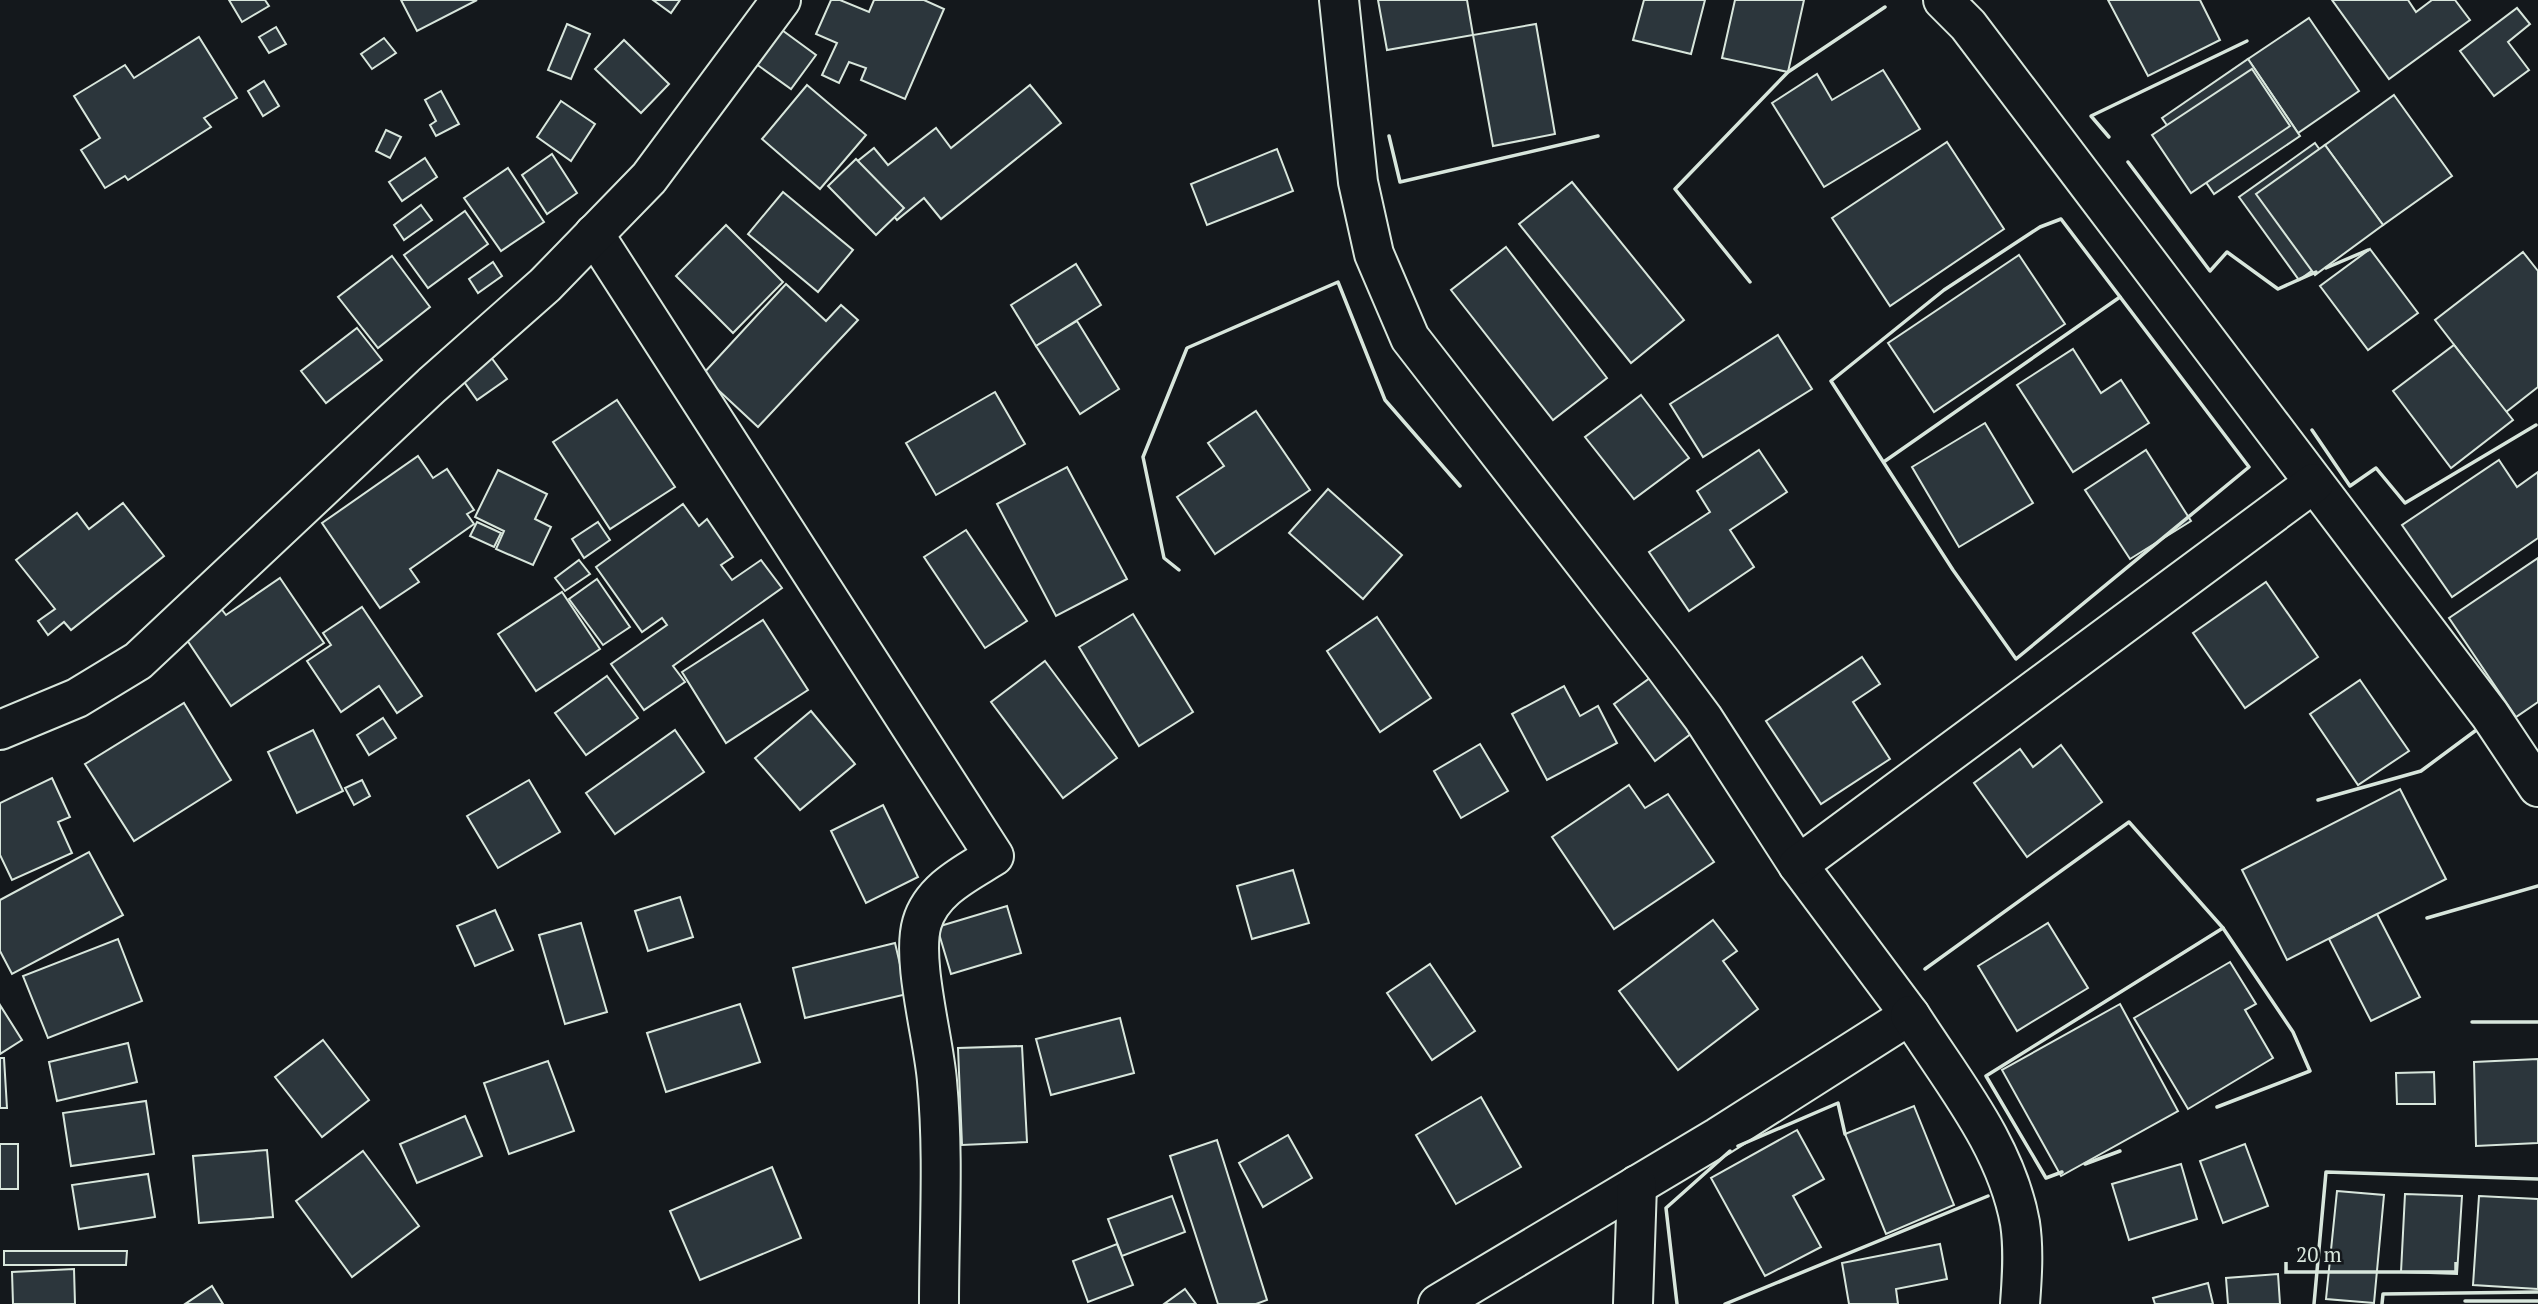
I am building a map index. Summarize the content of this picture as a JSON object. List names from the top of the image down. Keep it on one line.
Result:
{"scale_bar":"20 m"}
